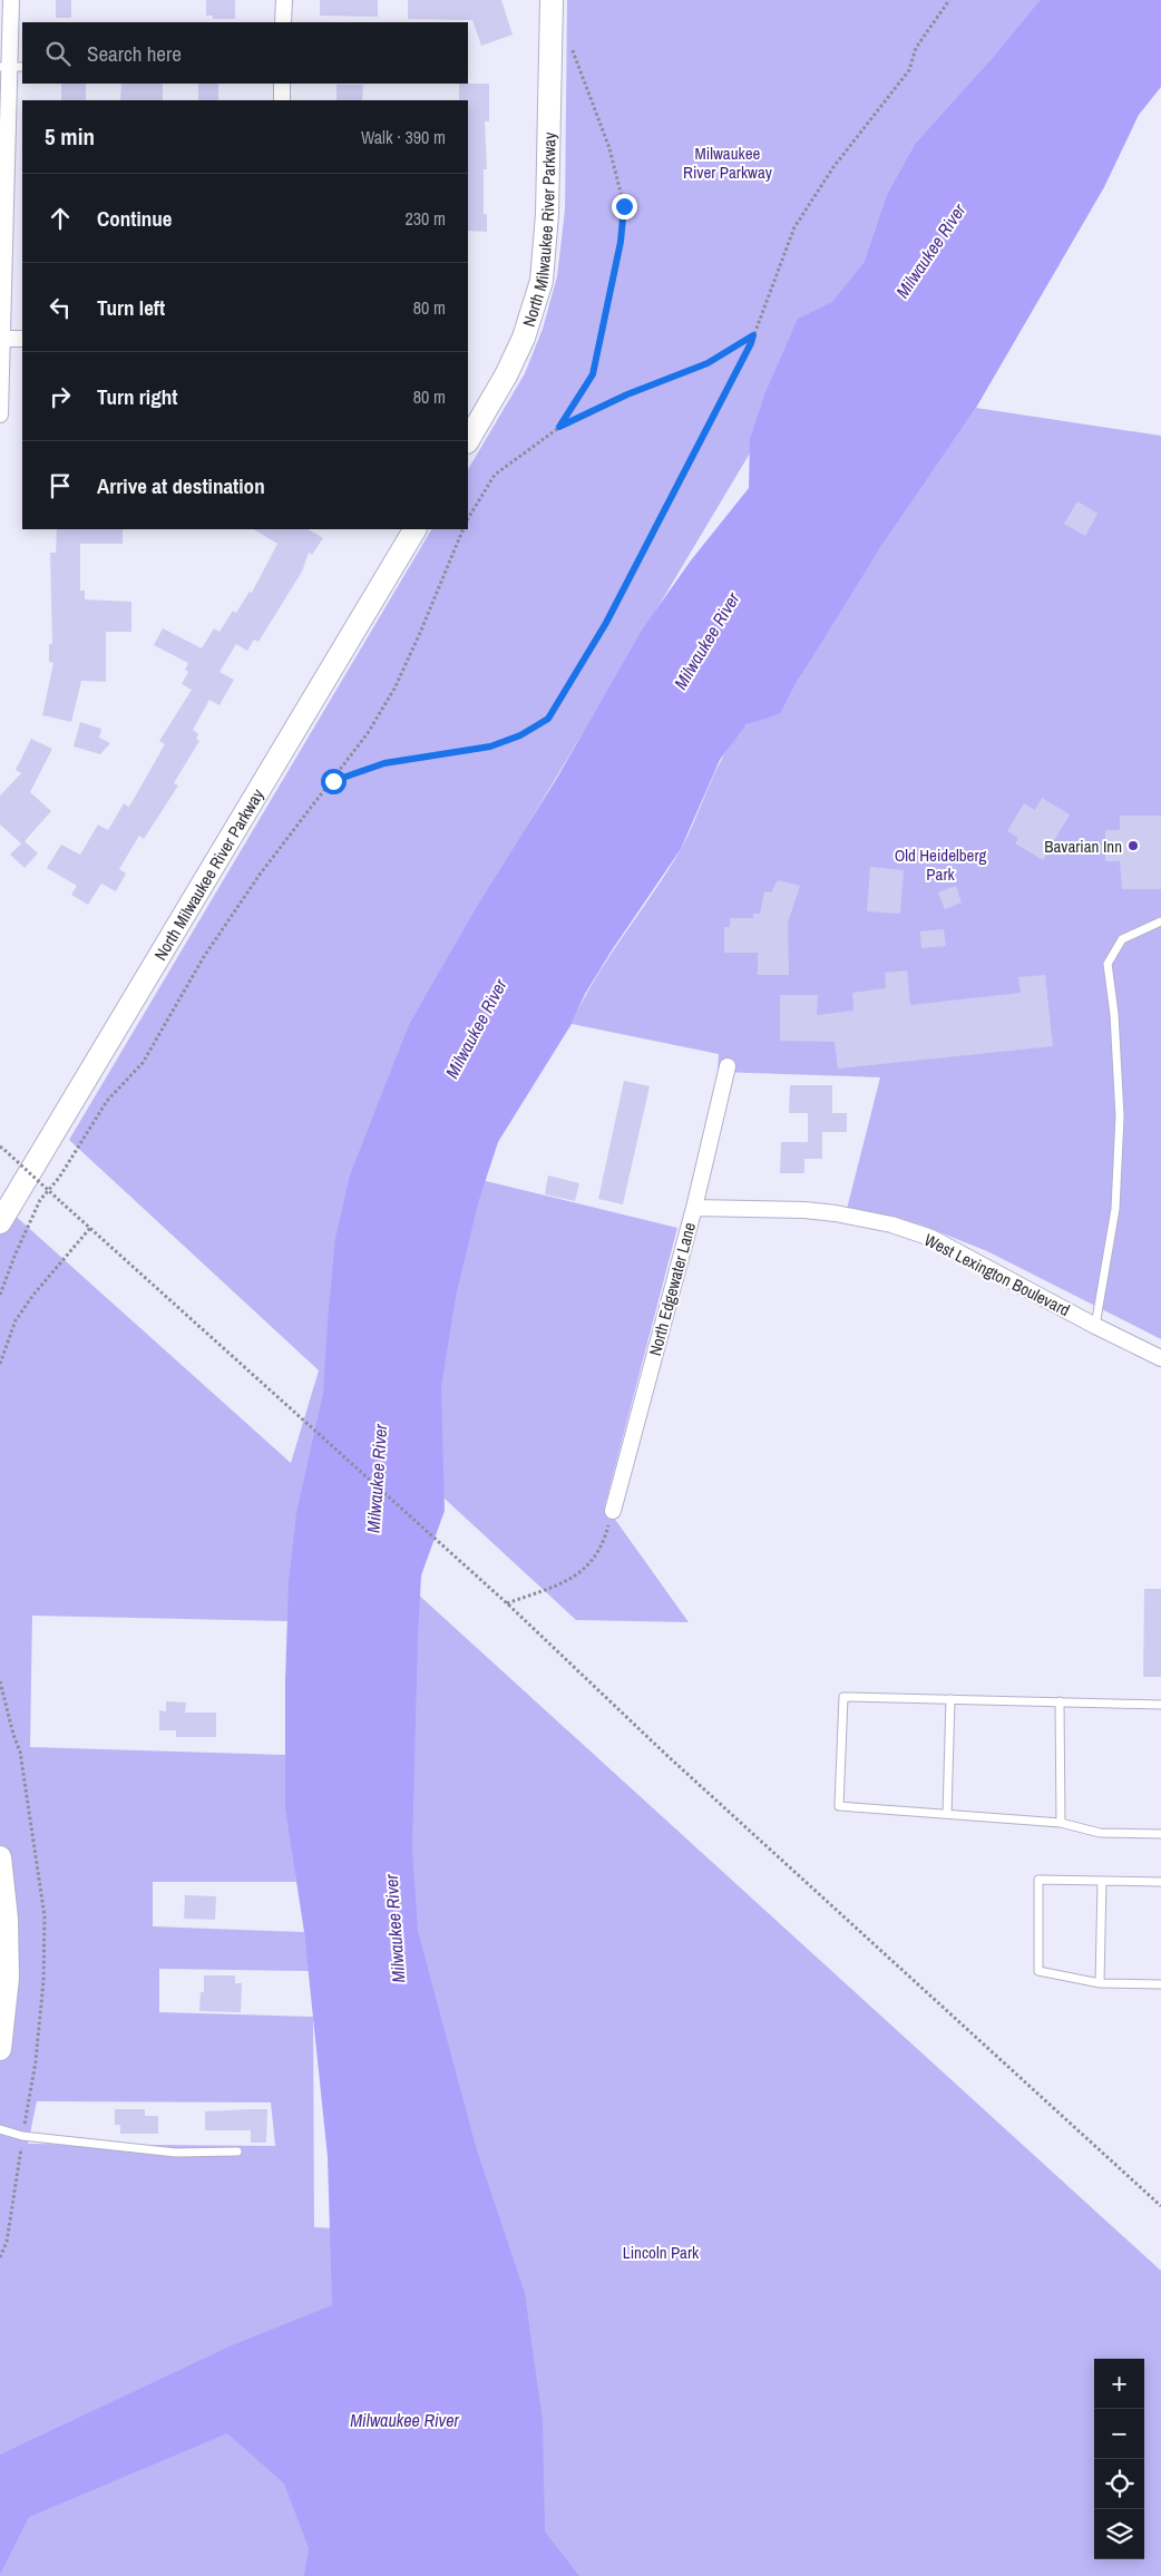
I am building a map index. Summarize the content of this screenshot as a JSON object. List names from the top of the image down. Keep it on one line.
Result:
{"streets":{"street":["North Milwaukee River Parkway","West Lexington Boulevard","North Edgewater Lane"]},"crossings":[["West Lexington Boulevard","North Edgewater Lane"]],"water":["Milwaukee River"],"parks":["Milwaukee River Parkway","Old Heidelberg Park","Lincoln Park"],"places":["Bavarian Inn"],"page":{"search":"Search here","heading":["5 min","Walk · 390 m"],"list":[["Continue","230 m"],["Turn left","80 m"],["Turn right","80 m"],"Arrive at destination"],"map_buttons":["+","−"]}}
